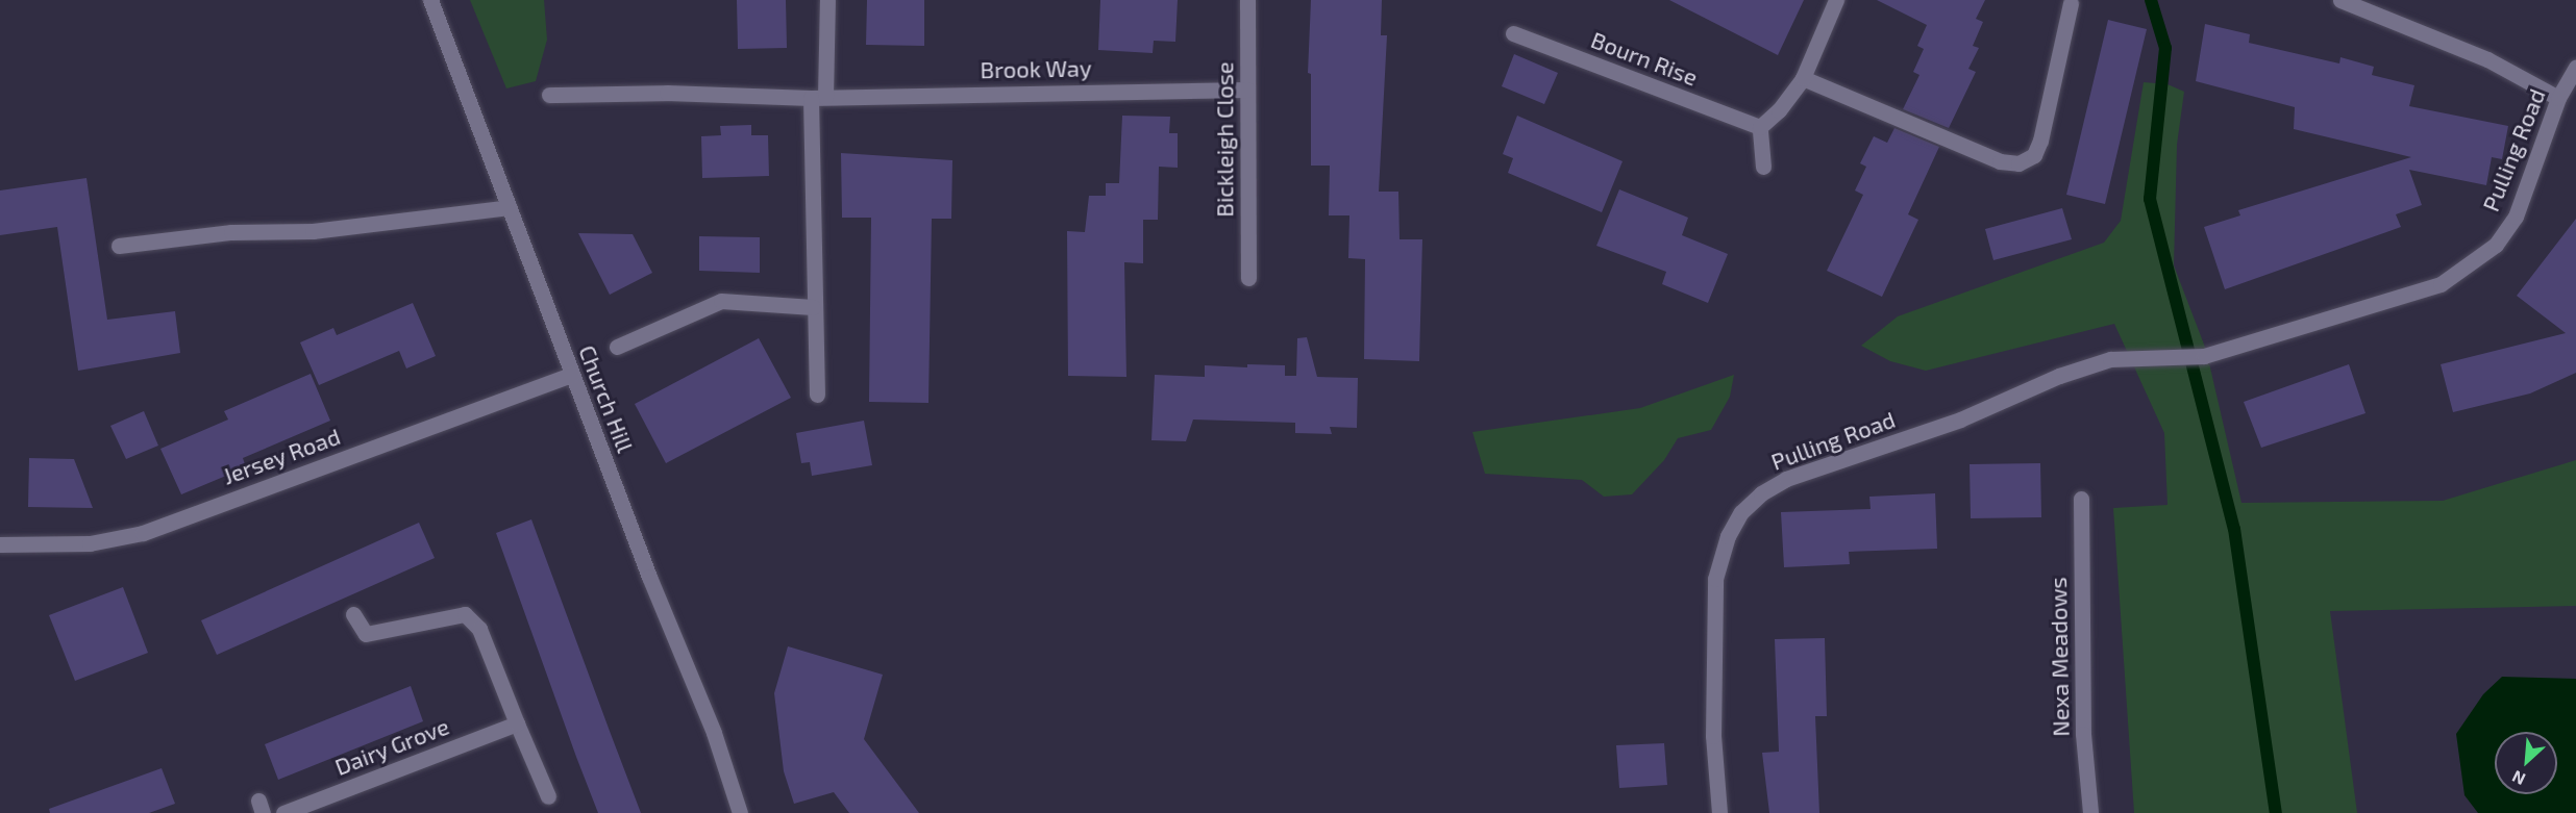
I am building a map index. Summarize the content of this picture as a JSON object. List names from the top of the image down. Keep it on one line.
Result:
{"streets":{"street":["Bourn Rise","Brook Way","Bickleigh Close","Pulling Road","Church Hill","Jersey Road","Nexa Meadows","Dairy Grove"]},"crossings":[["Brook Way","Bickleigh Close"],["Church Hill","Jersey Road"]],"north":"bottom left"}
